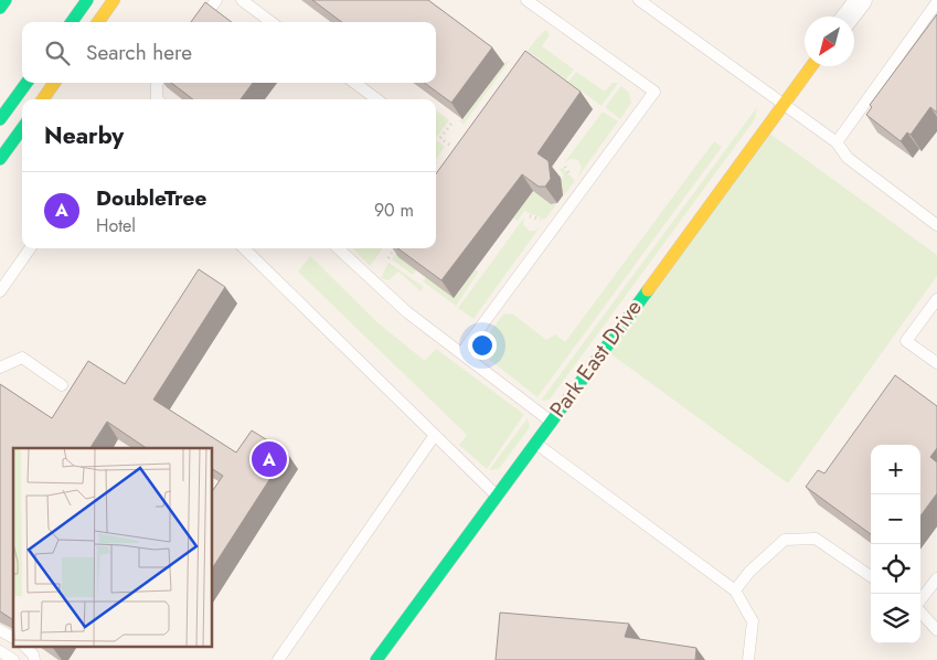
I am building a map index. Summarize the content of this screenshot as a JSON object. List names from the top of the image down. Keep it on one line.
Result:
{"streets":{"main road":["Park East Drive"]},"north":"bottom left","page":{"search":"Search here","heading":"Nearby","list":[{"mark":"A","name":"DoubleTree","note":"Hotel","value":"90 m"}],"pins":"A","map_buttons":["+","−"]}}
